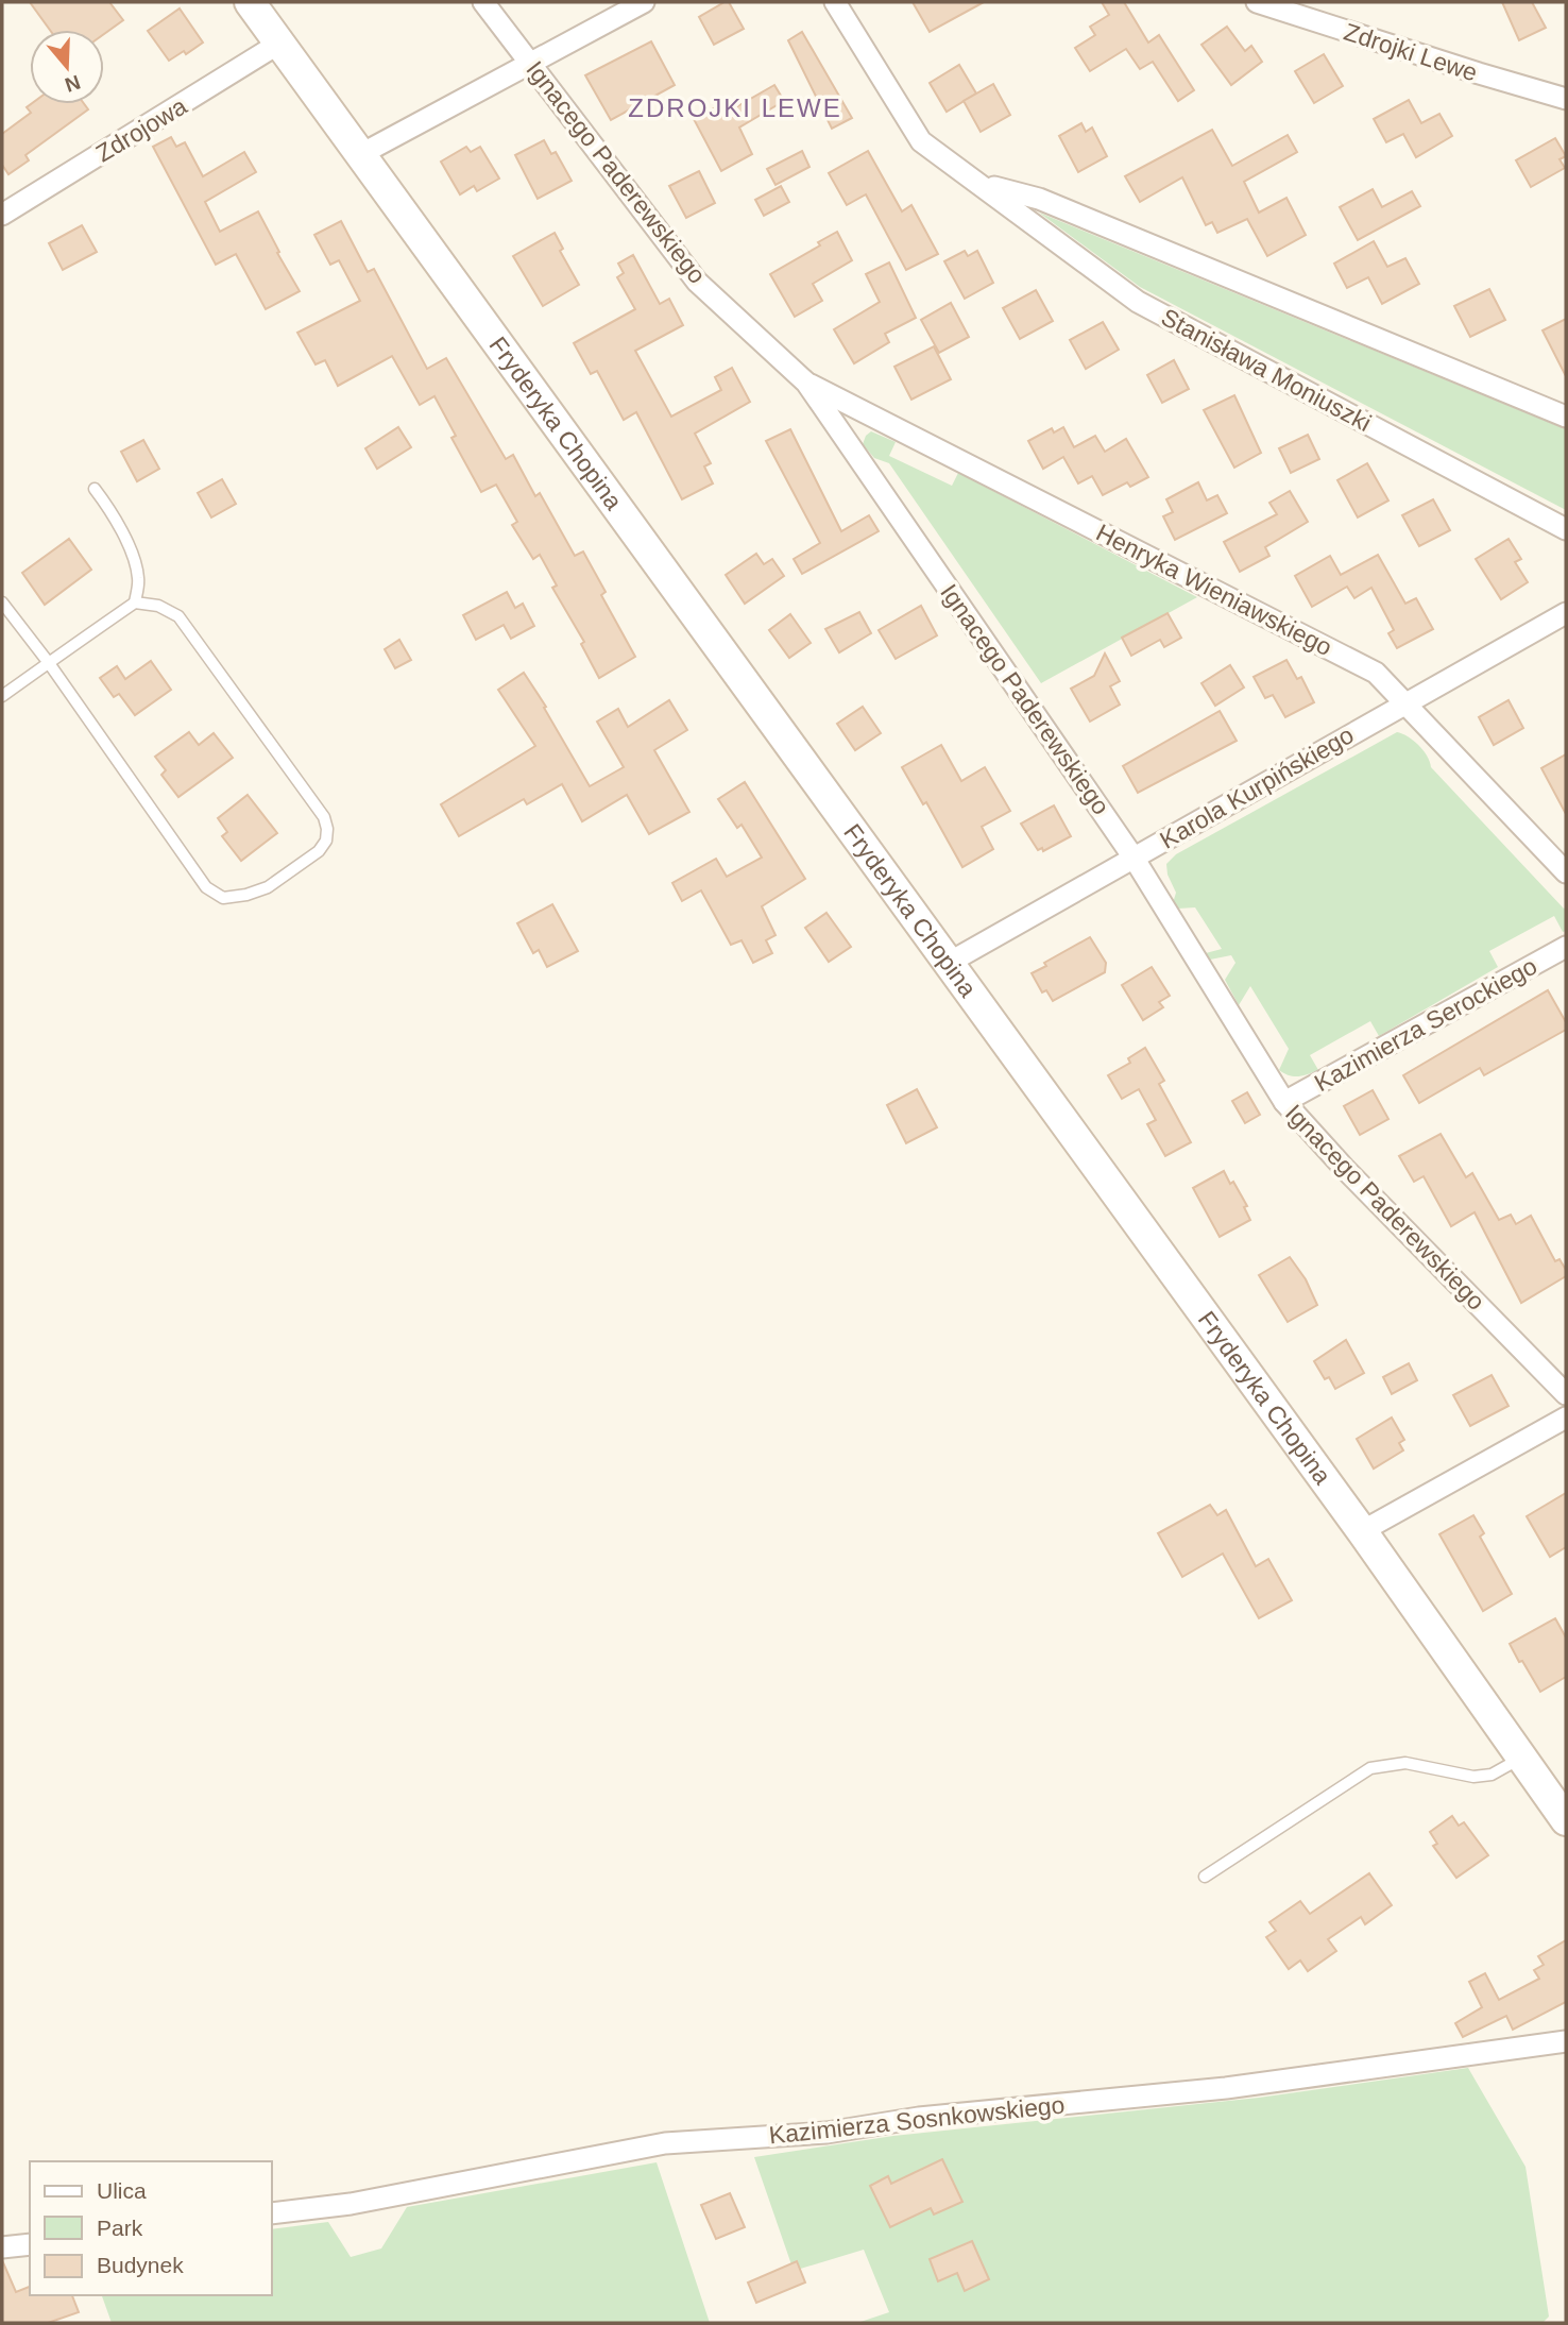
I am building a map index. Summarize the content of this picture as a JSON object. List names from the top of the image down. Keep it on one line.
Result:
{"streets":{"street":["Zdrojki Lewe","Zdrojowa","Ignacego Paderewskiego","Stanisława Moniuszki","Fryderyka Chopina","Henryka Wieniawskiego","Karola Kurpińskiego","Kazimierza Serockiego","Kazimierza Sosnkowskiego"]},"crossings":[["Zdrojowa","Fryderyka Chopina"],["Ignacego Paderewskiego","Henryka Wieniawskiego"],["Ignacego Paderewskiego","Karola Kurpińskiego"],["Ignacego Paderewskiego","Kazimierza Serockiego"],["Fryderyka Chopina","Karola Kurpińskiego"],["Henryka Wieniawskiego","Karola Kurpińskiego"]],"districts":["ZDROJKI LEWE"],"legend":["Ulica","Park","Budynek"],"north":"bottom"}
